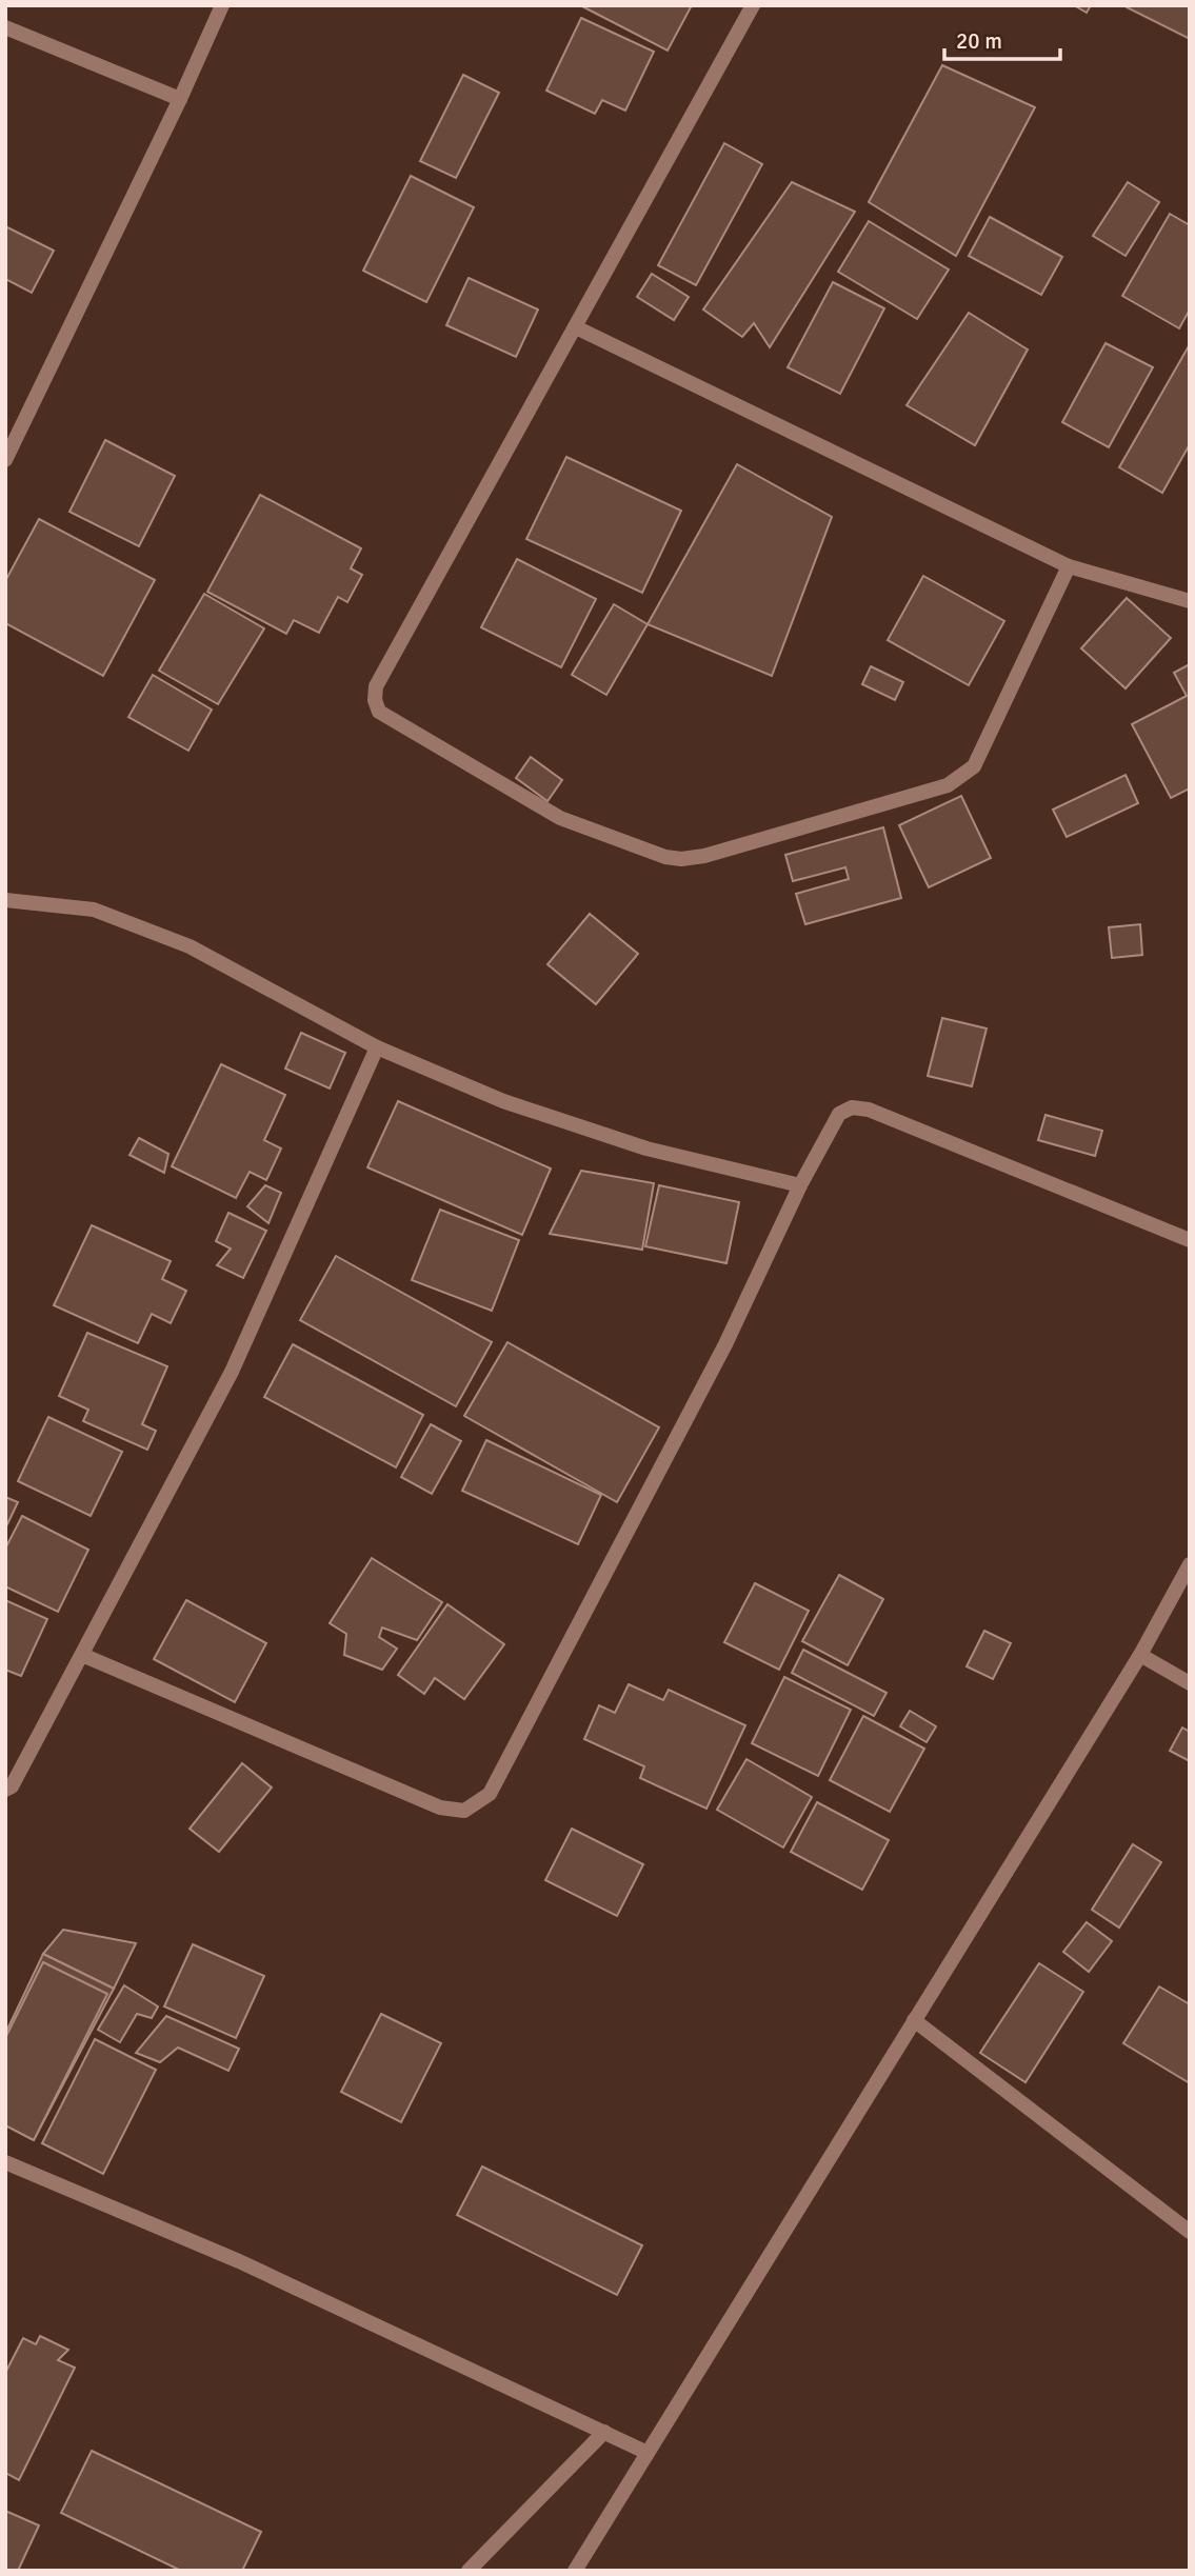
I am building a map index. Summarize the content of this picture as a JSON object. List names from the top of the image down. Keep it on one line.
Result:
{"scale_bar":"20 m"}
